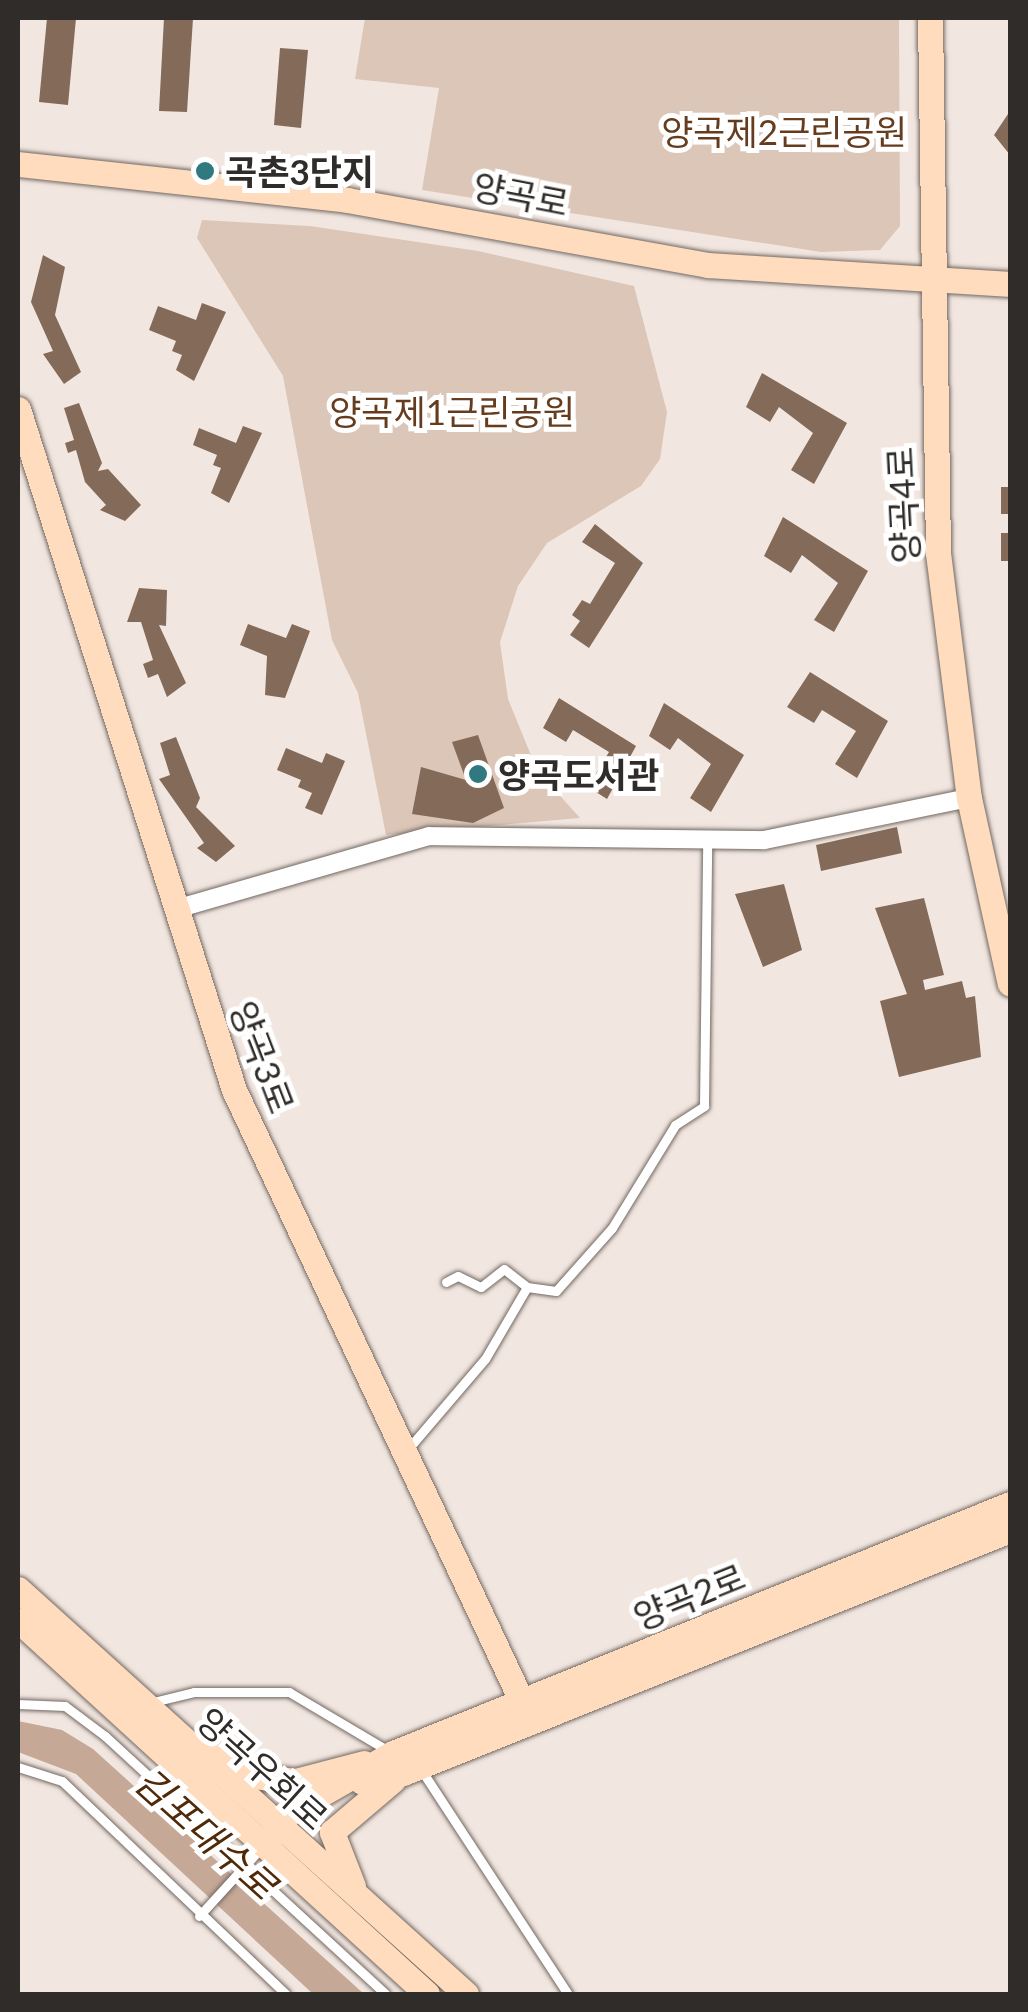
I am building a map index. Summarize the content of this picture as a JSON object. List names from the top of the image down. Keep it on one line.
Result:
{"streets":{"street":["양곡로","양곡4로","양곡3로","양곡2로","양곡우회로"]},"crossings":[["양곡로","양곡4로"],["양곡3로","양곡2로"],["양곡2로","양곡우회로"]],"water":["김포대수로"],"parks":["양곡제2근린공원","양곡제1근린공원"],"places":["곡촌3단지","양곡도서관"]}
